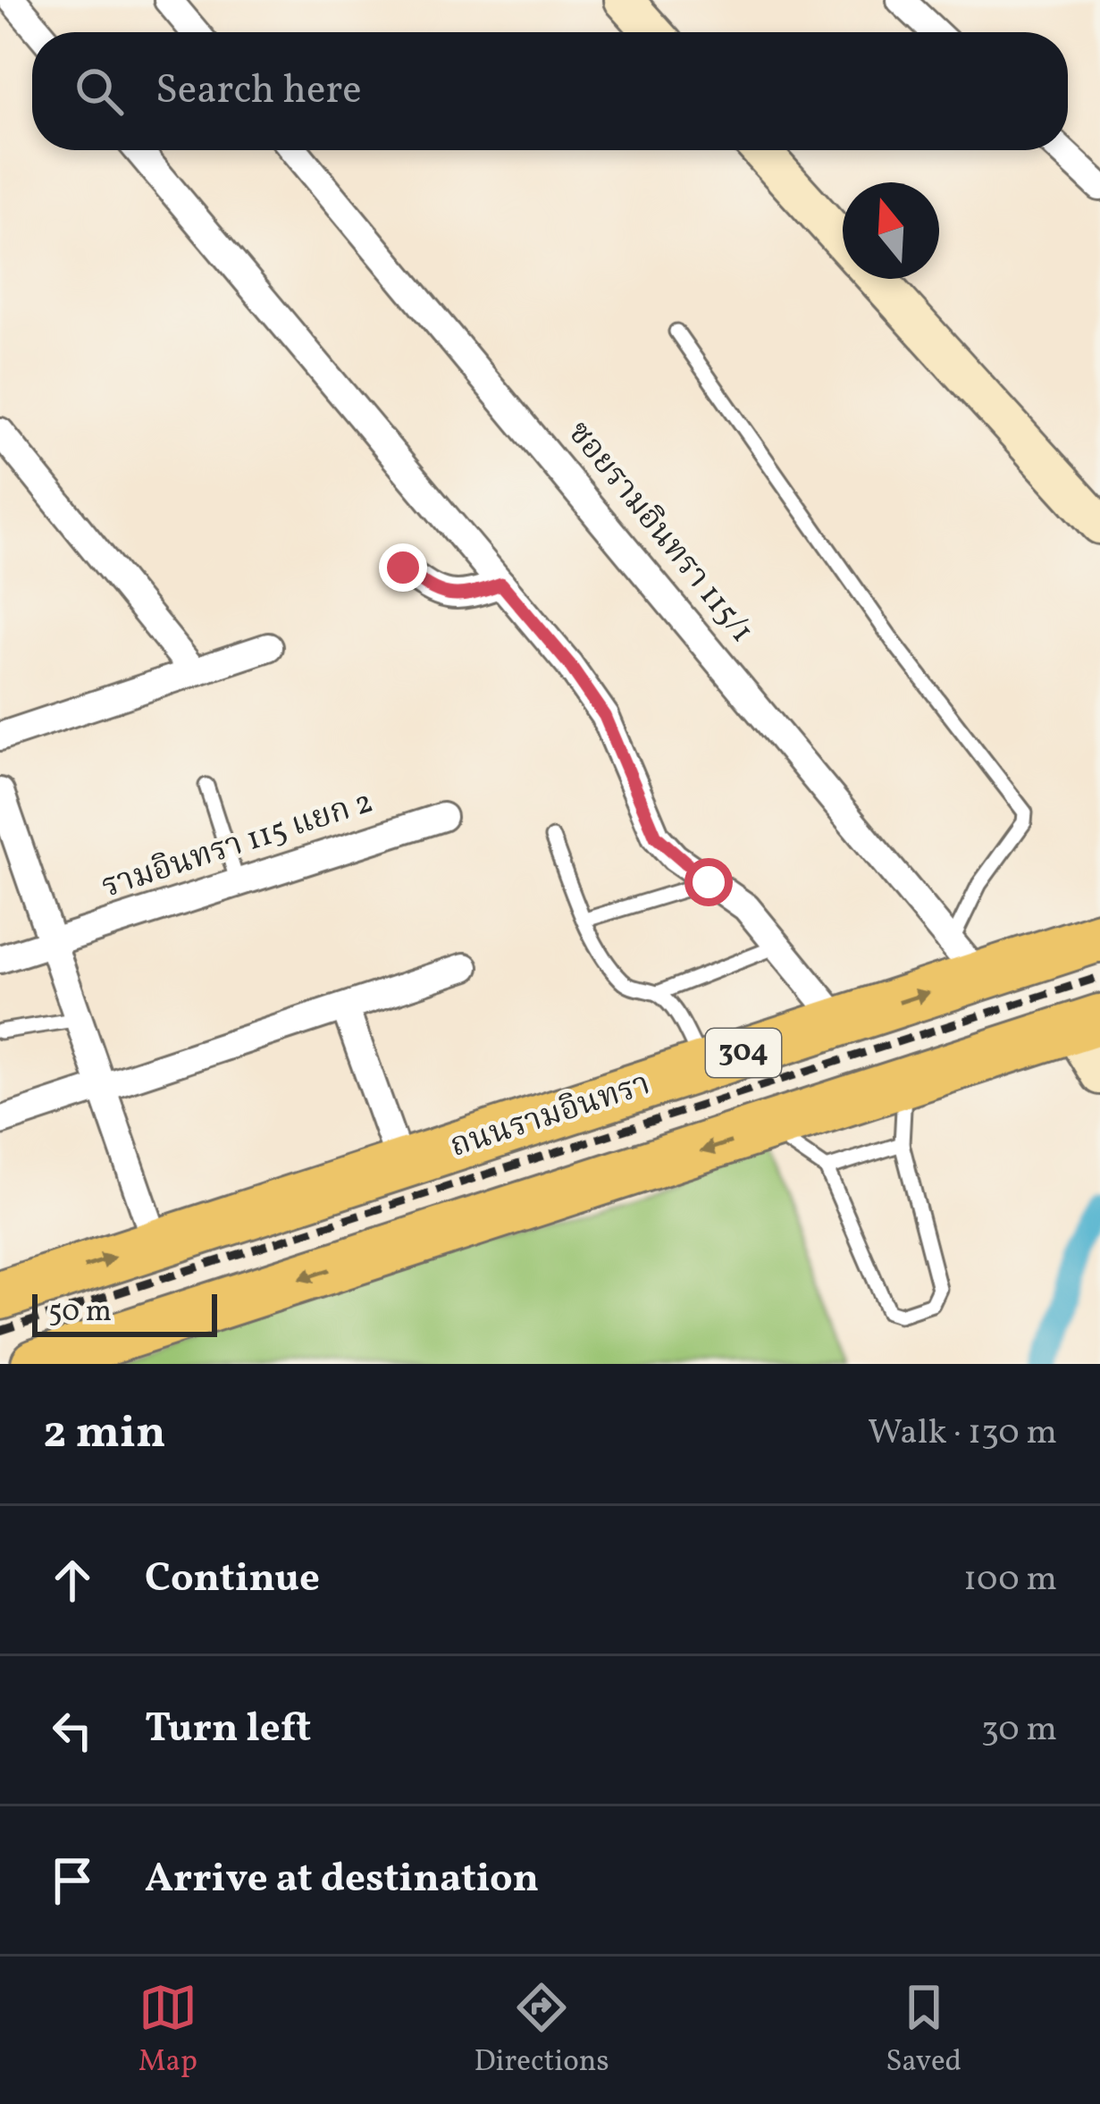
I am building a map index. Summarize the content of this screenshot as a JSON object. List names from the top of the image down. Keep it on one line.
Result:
{"streets":{"highway":["304","ถนนรามอินทรา"],"street":["ซอยรามอินทรา 115/1","รามอินทรา 115 แยก 2"]},"crossings":[["ซอยรามอินทรา 115/1","ถนนรามอินทรา"]],"scale_bar":"50 m","north":"top","page":{"search":"Search here","scale":"50 m","heading":["2 min","Walk · 130 m"],"list":[["Continue","100 m"],["Turn left","30 m"],"Arrive at destination"],"nav":["Map","Directions","Saved"]}}
